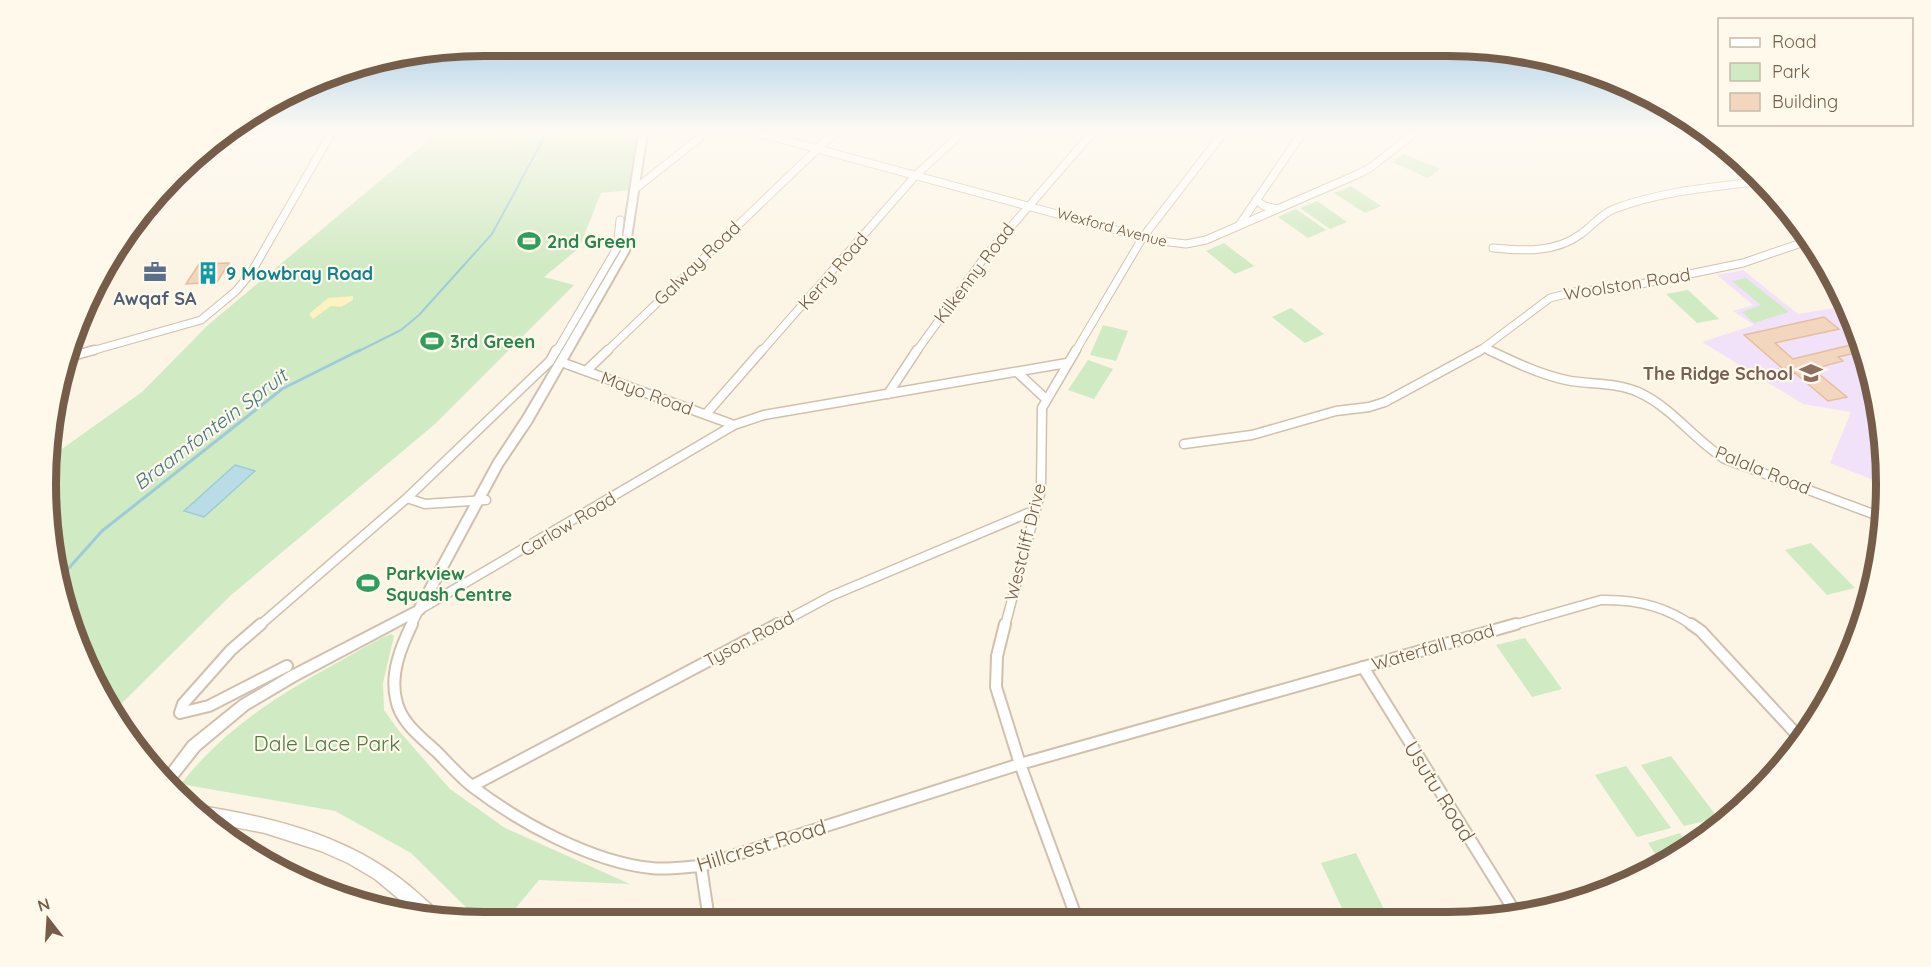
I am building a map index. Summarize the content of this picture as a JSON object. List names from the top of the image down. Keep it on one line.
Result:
{"streets":{"street":["Wexford Avenue","Galway Road","Kerry Road","Kilkenny Road","Woolston Road","Mayo Road","Palala Road","Carlow Road","Westcliff Drive","Tyson Road","Waterfall Road","Usutu Road","Hillcrest Road"]},"crossings":[["Wexford Avenue","Kilkenny Road"],["Wexford Avenue","Westcliff Drive"],["Galway Road","Mayo Road"],["Kerry Road","Mayo Road"],["Kilkenny Road","Carlow Road"],["Woolston Road","Palala Road"],["Mayo Road","Carlow Road"],["Carlow Road","Westcliff Drive"],["Carlow Road","Hillcrest Road"],["Westcliff Drive","Tyson Road"],["Westcliff Drive","Waterfall Road"],["Westcliff Drive","Hillcrest Road"],["Tyson Road","Hillcrest Road"],["Waterfall Road","Usutu Road"],["Waterfall Road","Hillcrest Road"]],"water":["Braamfontein Spruit"],"parks":["Dale Lace Park"],"places":{"sports":["2nd Green","3rd Green","Parkview Squash Centre"],"office":["Awqaf SA"],"building":["9 Mowbray Road"],"school or university":["The Ridge School"]},"legend":["Road","Park","Building"],"north":"top"}
